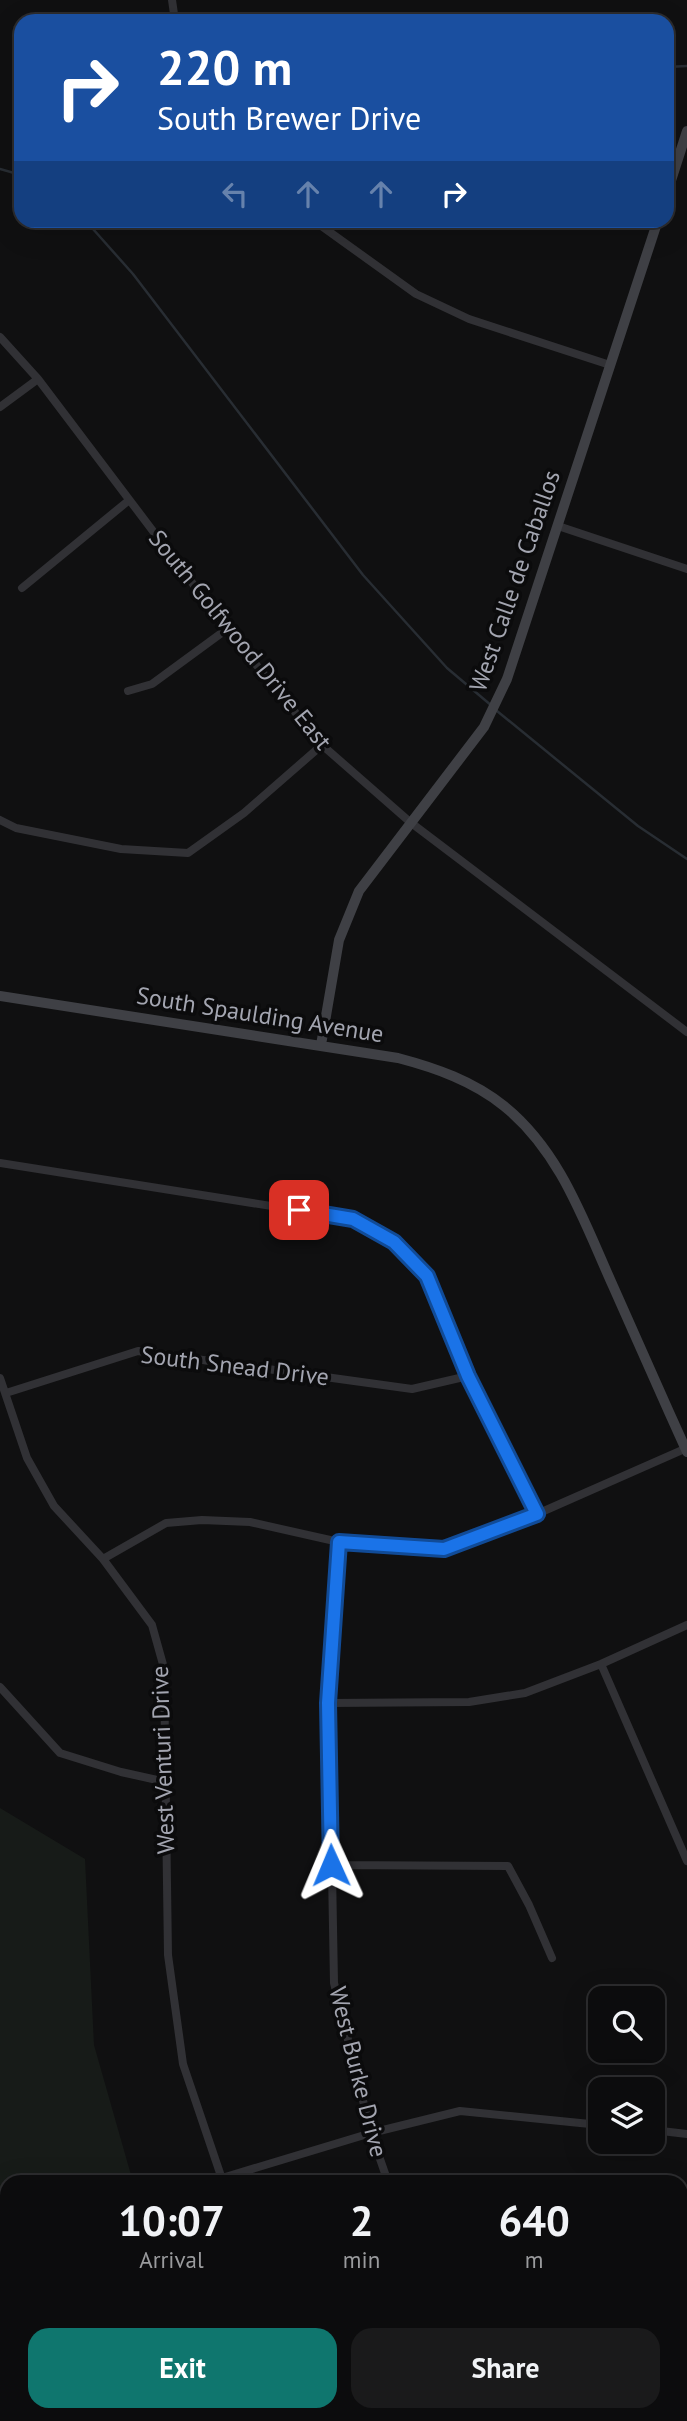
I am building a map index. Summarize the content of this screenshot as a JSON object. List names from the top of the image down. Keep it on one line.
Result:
{"streets":{"street":["West Calle de Caballos","South Golfwood Drive East","South Spaulding Avenue","South Snead Drive","West Venturi Drive","West Burke Drive"]},"crossings":[["West Calle de Caballos","South Golfwood Drive East"],["West Calle de Caballos","South Spaulding Avenue"],["South Snead Drive","West Venturi Drive"]],"page":{"turn":["220 m","South Brewer Drive"],"eta":["10:07","Arrival","2","min","640","m"],"buttons":["Exit","Share"]}}
